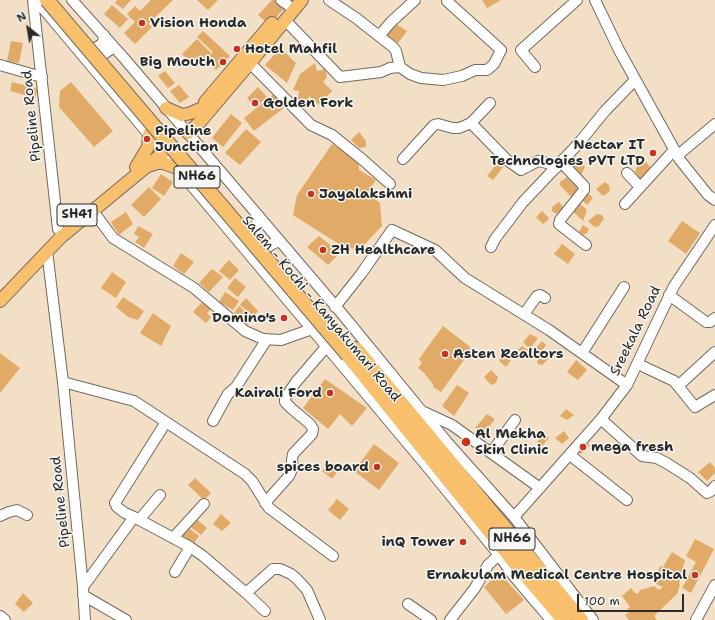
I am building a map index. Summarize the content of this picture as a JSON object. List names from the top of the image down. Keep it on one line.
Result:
{"streets":{"highway":["NH66","Salem - Kochi - Kanyakumari Road"],"main road":["SH41"],"street":["Pipeline Road","Sreekala Road"]},"crossings":[["Pipeline Road","SH41"],["SH41","Salem - Kochi - Kanyakumari Road"]],"places":["Vision Honda","Hotel Mahfil","Big Mouth","Golden Fork","Pipeline Junction","Nectar IT Technologies PVT LTD","Jayalakshmi","ZH Healthcare","Domino's","Asten Realtors","Kairali Ford","Al Mekha Skin Clinic","mega fresh","spices board","inQ Tower","Ernakulam Medical Centre Hospital"],"scale_bar":"100 m","north":"top left"}
